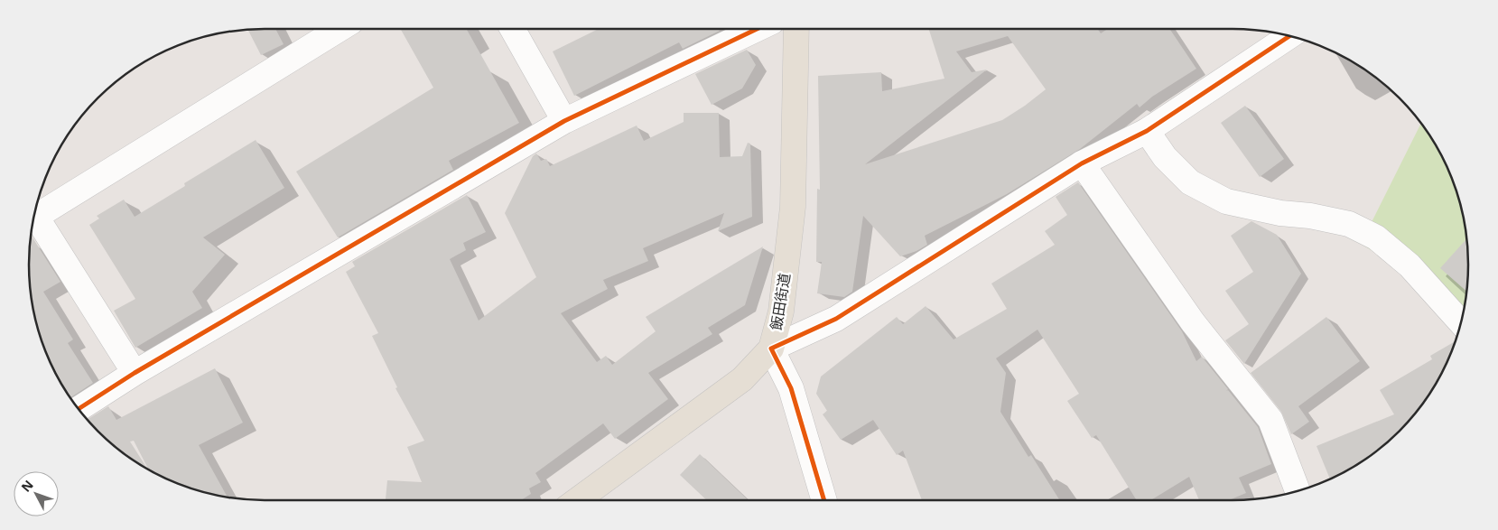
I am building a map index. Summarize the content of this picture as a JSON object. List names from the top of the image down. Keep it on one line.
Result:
{"streets":{"main road":["飯田街道"]},"north":"top left"}
